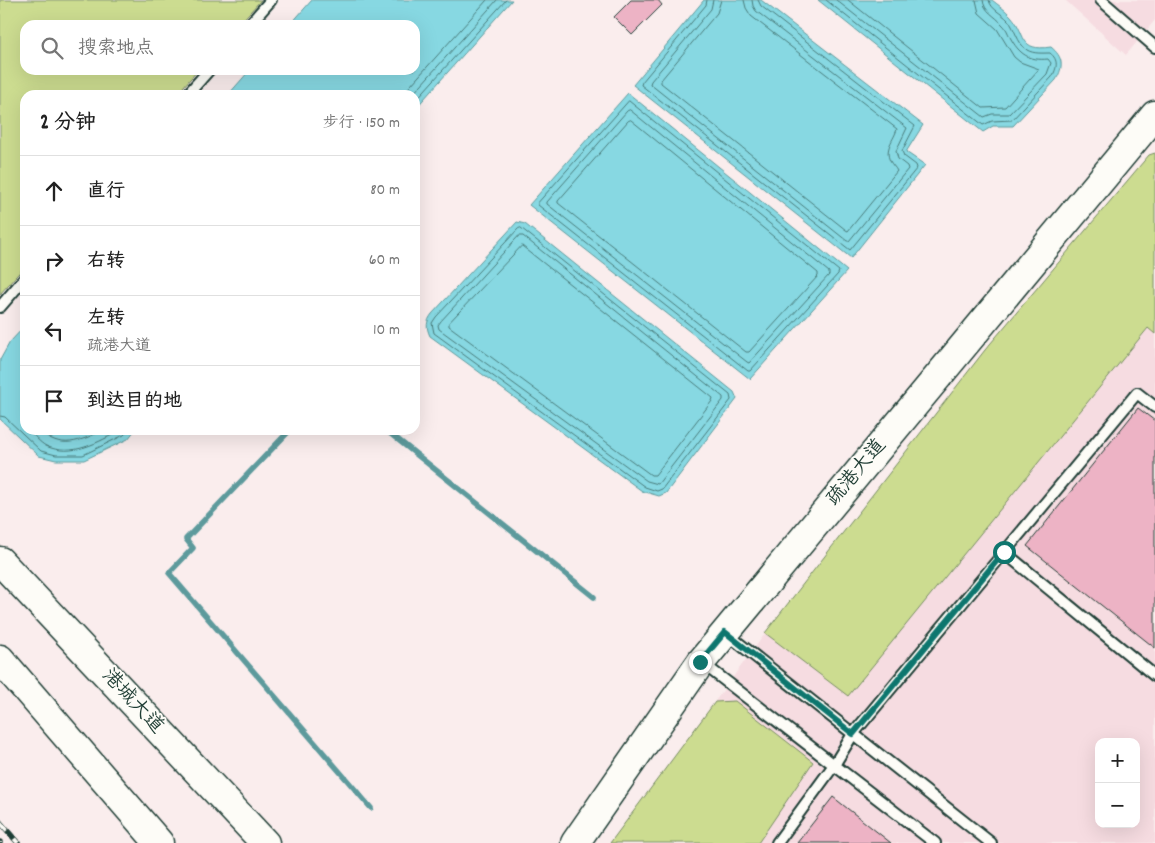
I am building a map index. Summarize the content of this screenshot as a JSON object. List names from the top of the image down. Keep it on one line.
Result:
{"streets":{"main road":["疏港大道","港城大道"]},"page":{"search":"搜索地点","heading":["2 分钟","步行 · 150 m"],"list":[["直行","80 m"],["右转","60 m"],["左转","疏港大道","10 m"],"到达目的地"],"map_buttons":["+","−"]}}
